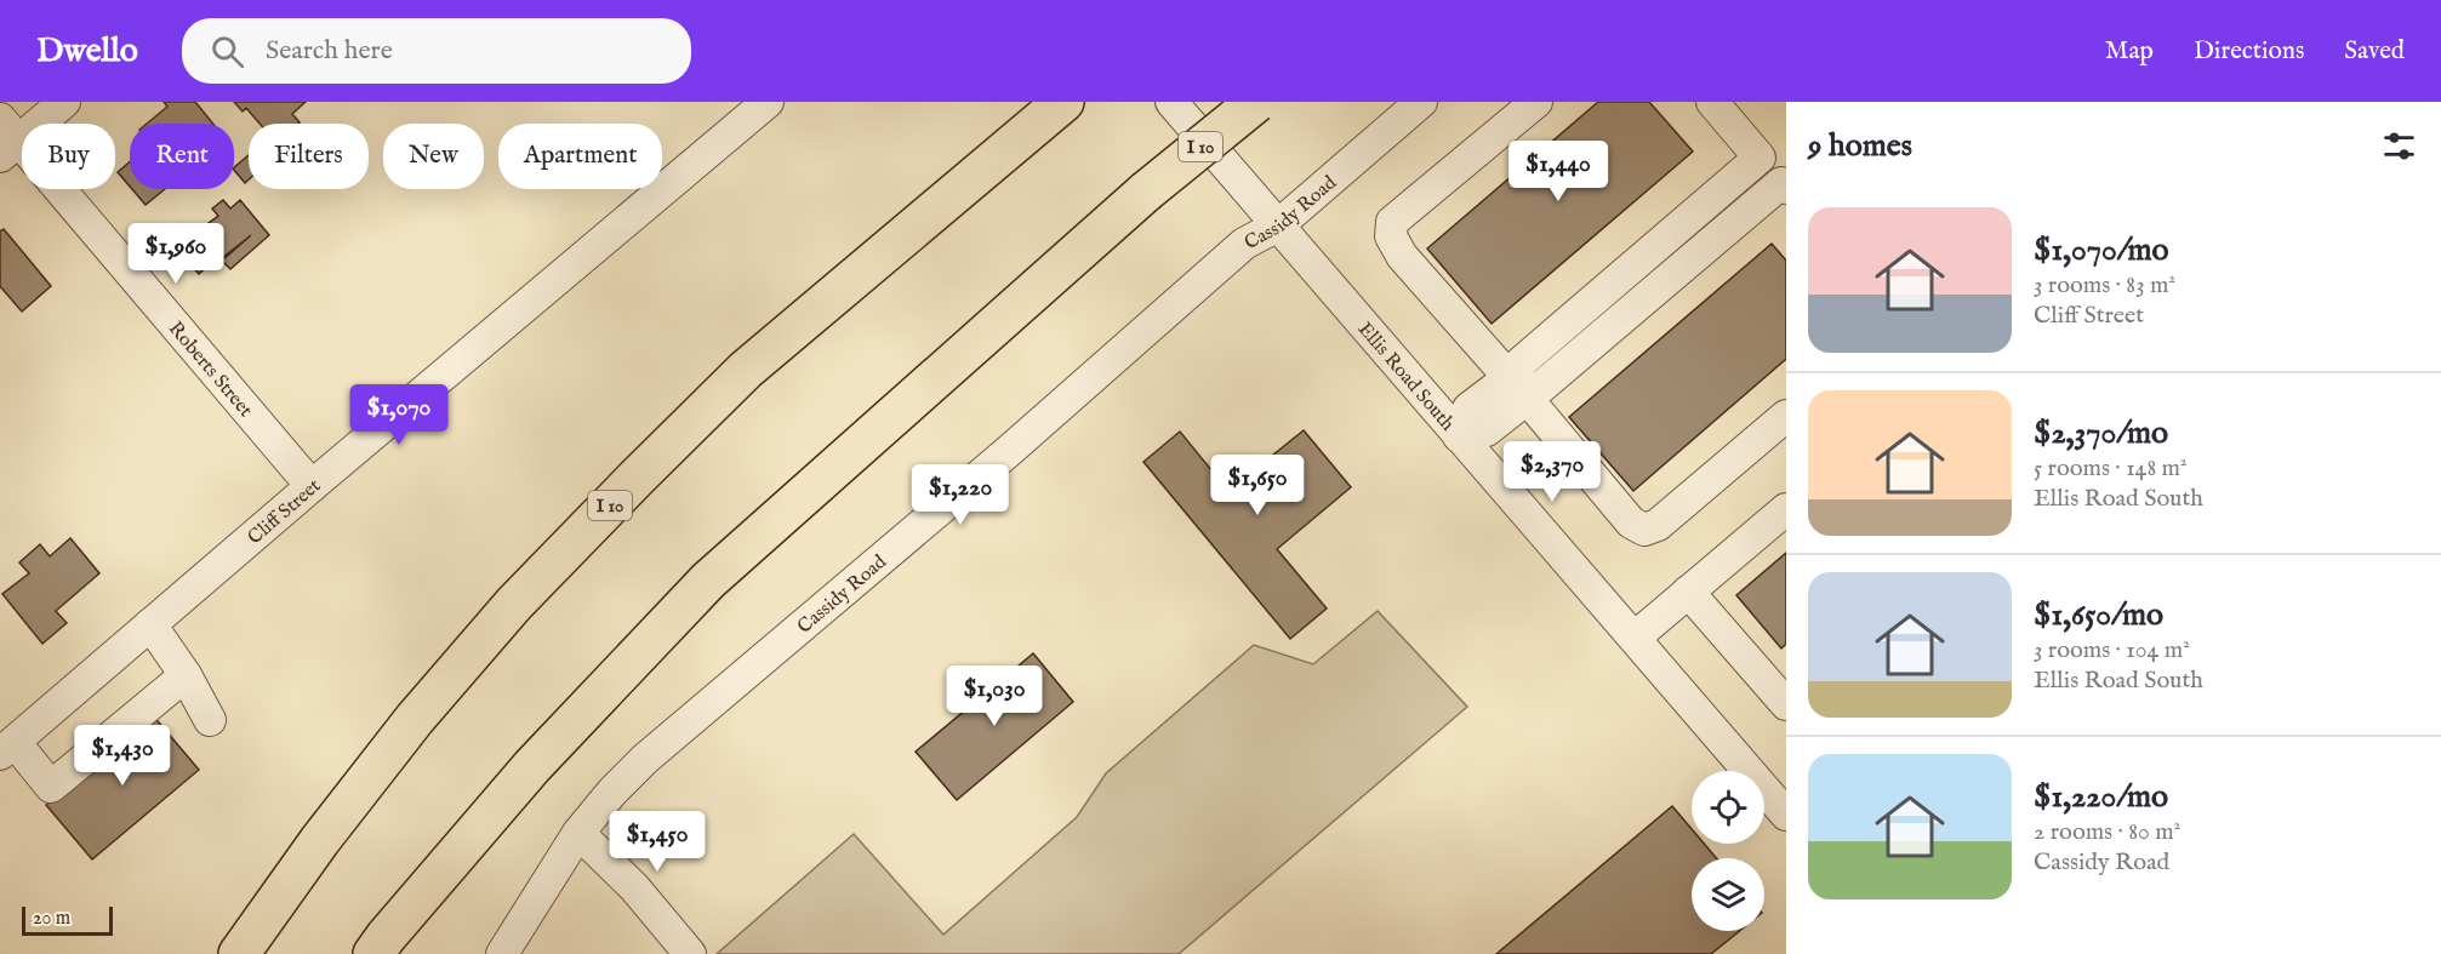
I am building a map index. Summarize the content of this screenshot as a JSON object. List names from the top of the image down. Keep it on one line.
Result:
{"streets":{"highway":["I 10"],"street":["Cassidy Road","Roberts Street","Ellis Road South","Cliff Street"]},"crossings":[["Cassidy Road","Ellis Road South"],["Roberts Street","Cliff Street"]],"scale_bar":"20 m","page":{"header":"Dwello","search":"Search here","nav":["Map","Directions","Saved"],"heading":"9 homes","chip":["Buy","Rent","Filters","New","Apartment"],"price":["$1,440","$1,960","$1,070","$2,370","$1,650","$1,220","$1,030","$1,430","$1,450"],"list":[{"name":"$1,070/mo","note":"3 rooms · 83 m² · Cliff Street"},{"name":"$2,370/mo","note":"5 rooms · 148 m² · Ellis Road South"},{"name":"$1,650/mo","note":"3 rooms · 104 m² · Ellis Road South"},{"name":"$1,220/mo","note":"2 rooms · 80 m² · Cassidy Road"}],"scale":"20 m"}}
